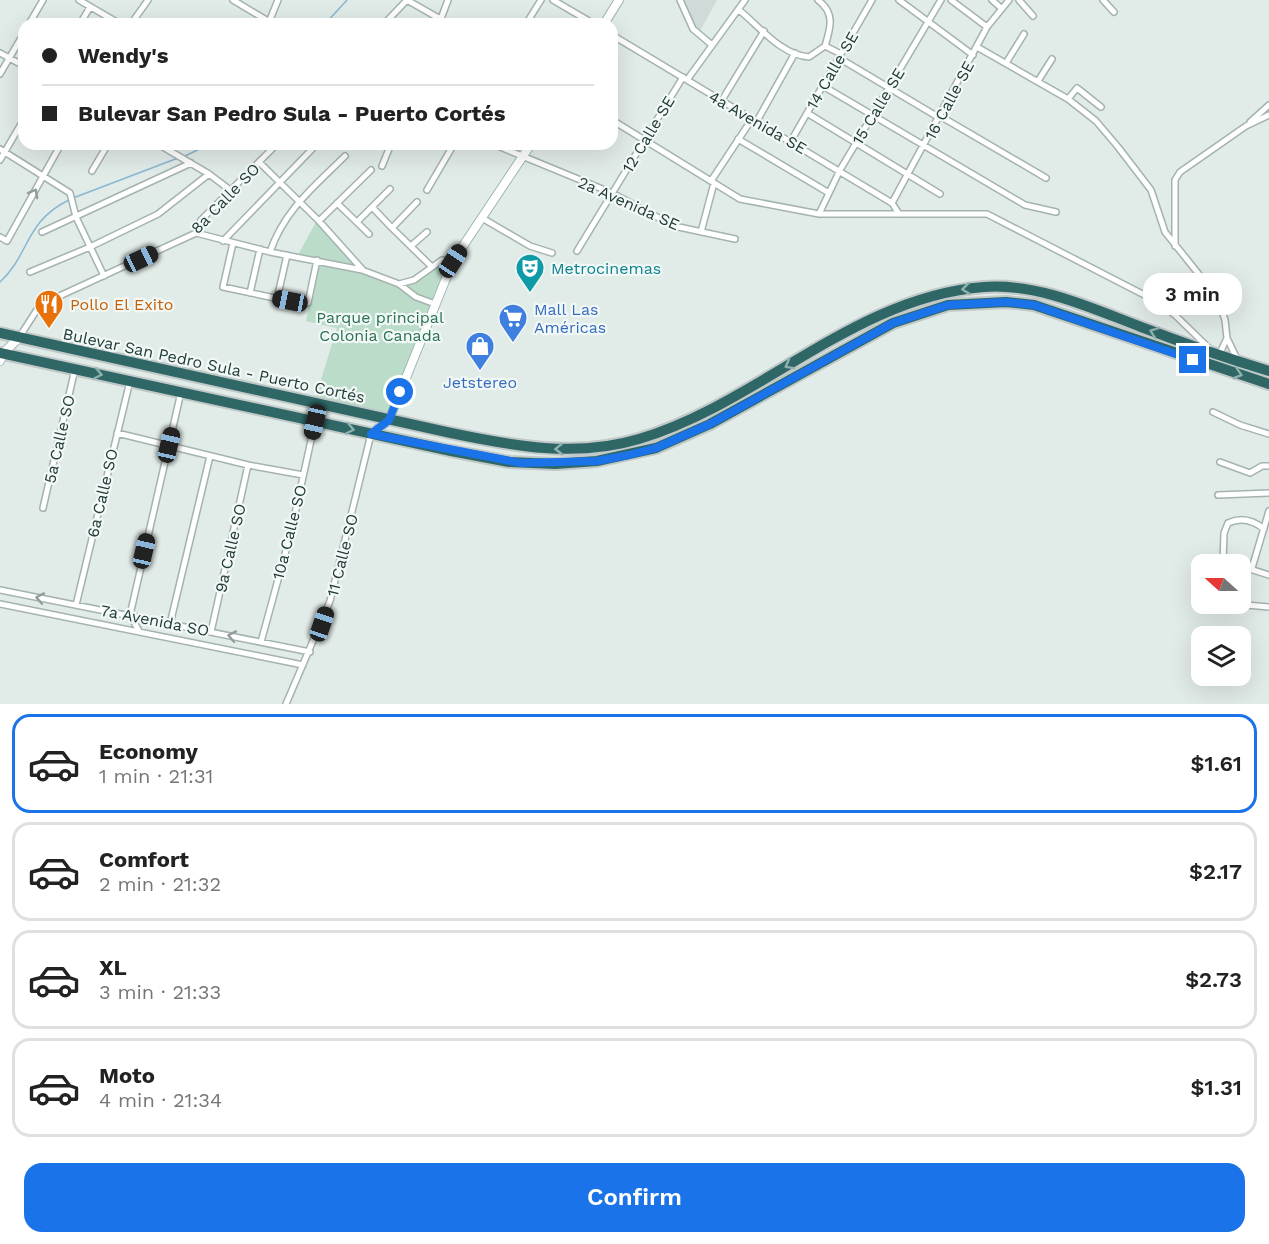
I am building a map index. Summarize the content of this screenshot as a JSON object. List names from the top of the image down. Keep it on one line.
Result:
{"streets":{"highway":["Bulevar San Pedro Sula - Puerto Cortés"],"street":["14 Calle SE","16 Calle SE","15 Calle SE","4a Avenida SE","12 Calle SE","8a Calle SO","2a Avenida SE","5a Calle SO","6a Calle SO","10a Calle SO","9a Calle SO","11 Calle SO","7a Avenida SO"]},"crossings":[["14 Calle SE","4a Avenida SE"],["16 Calle SE","4a Avenida SE"],["15 Calle SE","4a Avenida SE"],["4a Avenida SE","12 Calle SE"],["12 Calle SE","2a Avenida SE"],["8a Calle SO","Bulevar San Pedro Sula - Puerto Cortés"],["Bulevar San Pedro Sula - Puerto Cortés","5a Calle SO"],["Bulevar San Pedro Sula - Puerto Cortés","6a Calle SO"],["Bulevar San Pedro Sula - Puerto Cortés","10a Calle SO"],["Bulevar San Pedro Sula - Puerto Cortés","11 Calle SO"],["6a Calle SO","7a Avenida SO"],["10a Calle SO","7a Avenida SO"],["9a Calle SO","7a Avenida SO"],["11 Calle SO","7a Avenida SO"]],"parks":["Parque principal Colonia Canada"],"places":{"theatre":["Metrocinemas"],"restaurant":["Pollo El Exito"],"supermarket":["Mall Las Américas"],"shop":["Jetstereo"]},"north":"left","page":{"banner":["Wendy's","Bulevar San Pedro Sula - Puerto Cortés"],"bubble":"3 min","list":[{"name":"Economy","note":"1 min · 21:31","value":"$1.61"},{"name":"Comfort","note":"2 min · 21:32","value":"$2.17"},{"name":"XL","note":"3 min · 21:33","value":"$2.73"},{"name":"Moto","note":"4 min · 21:34","value":"$1.31"}],"buttons":"Confirm"}}
